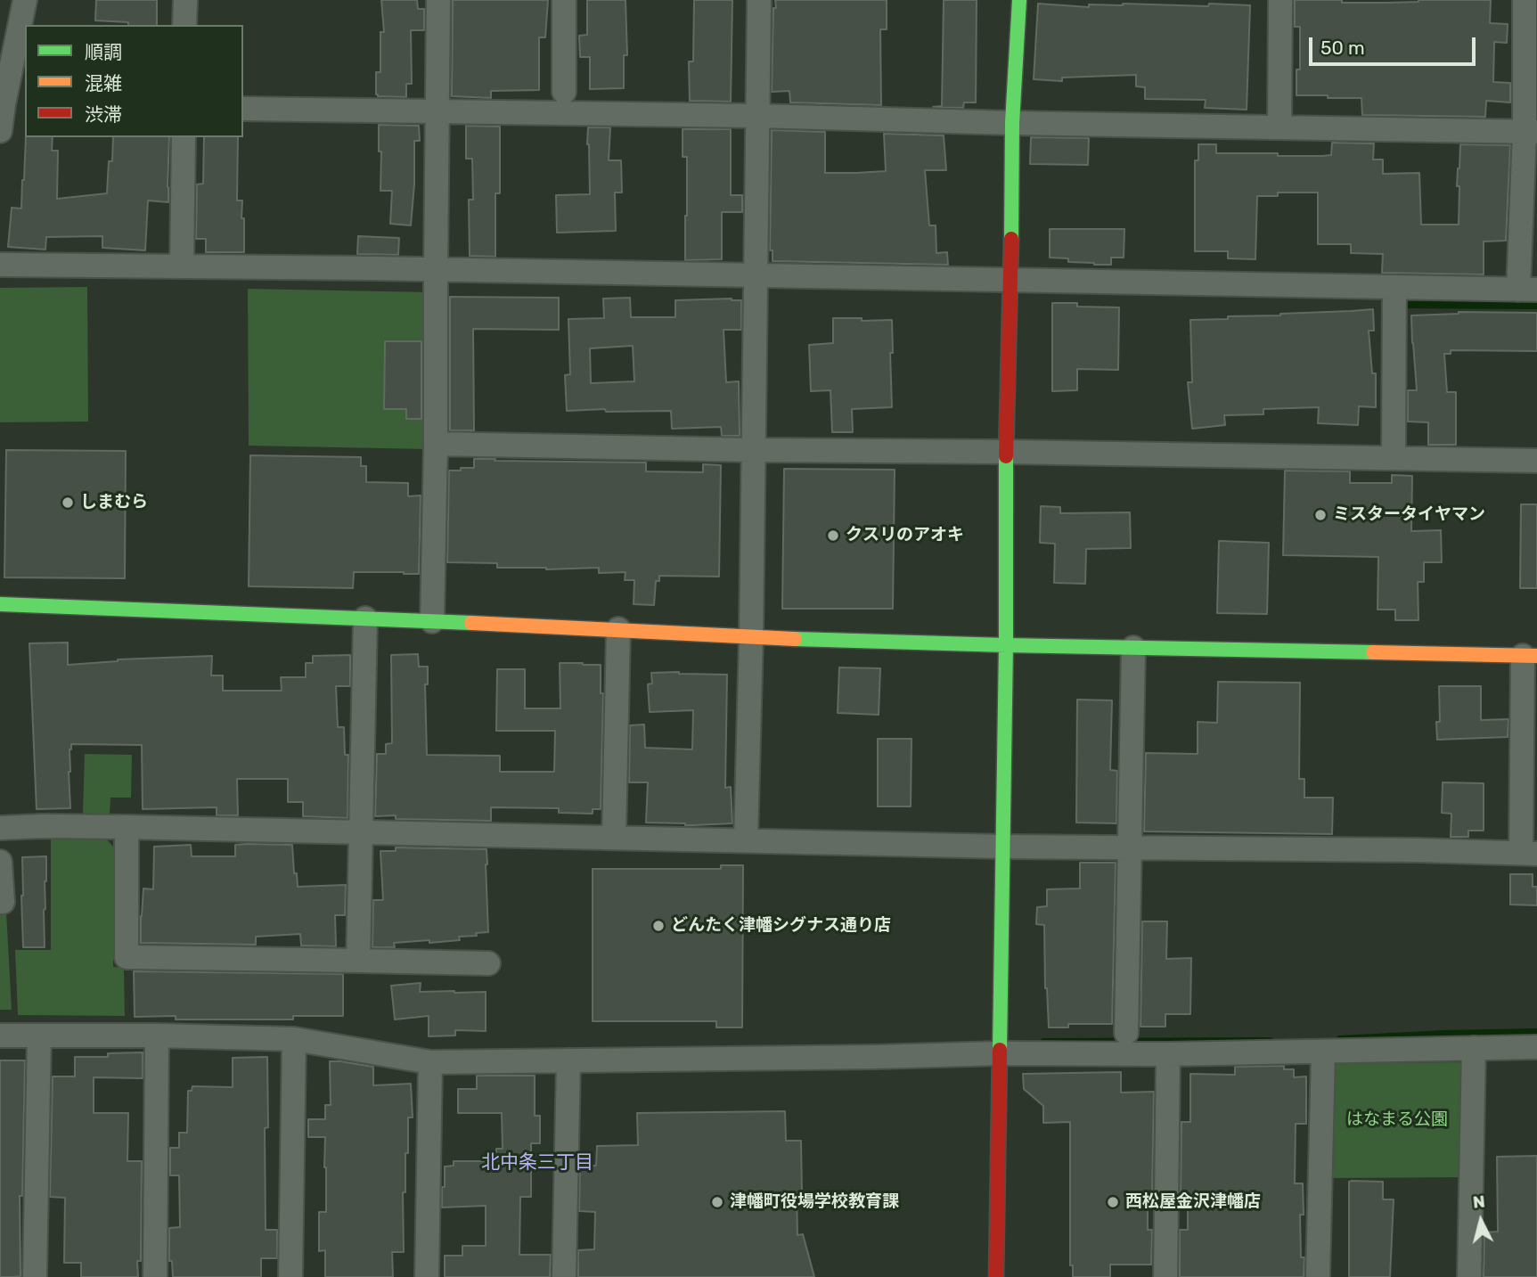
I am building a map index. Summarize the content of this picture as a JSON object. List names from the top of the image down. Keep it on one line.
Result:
{"districts":["北中条三丁目"],"parks":["はなまる公園"],"places":["しまむら","ミスタータイヤマン","クスリのアオキ","どんたく津幡シグナス通り店","津幡町役場学校教育課","西松屋金沢津幡店"],"legend":["順調","混雑","渋滞"],"scale_bar":"50 m","north":"top"}
